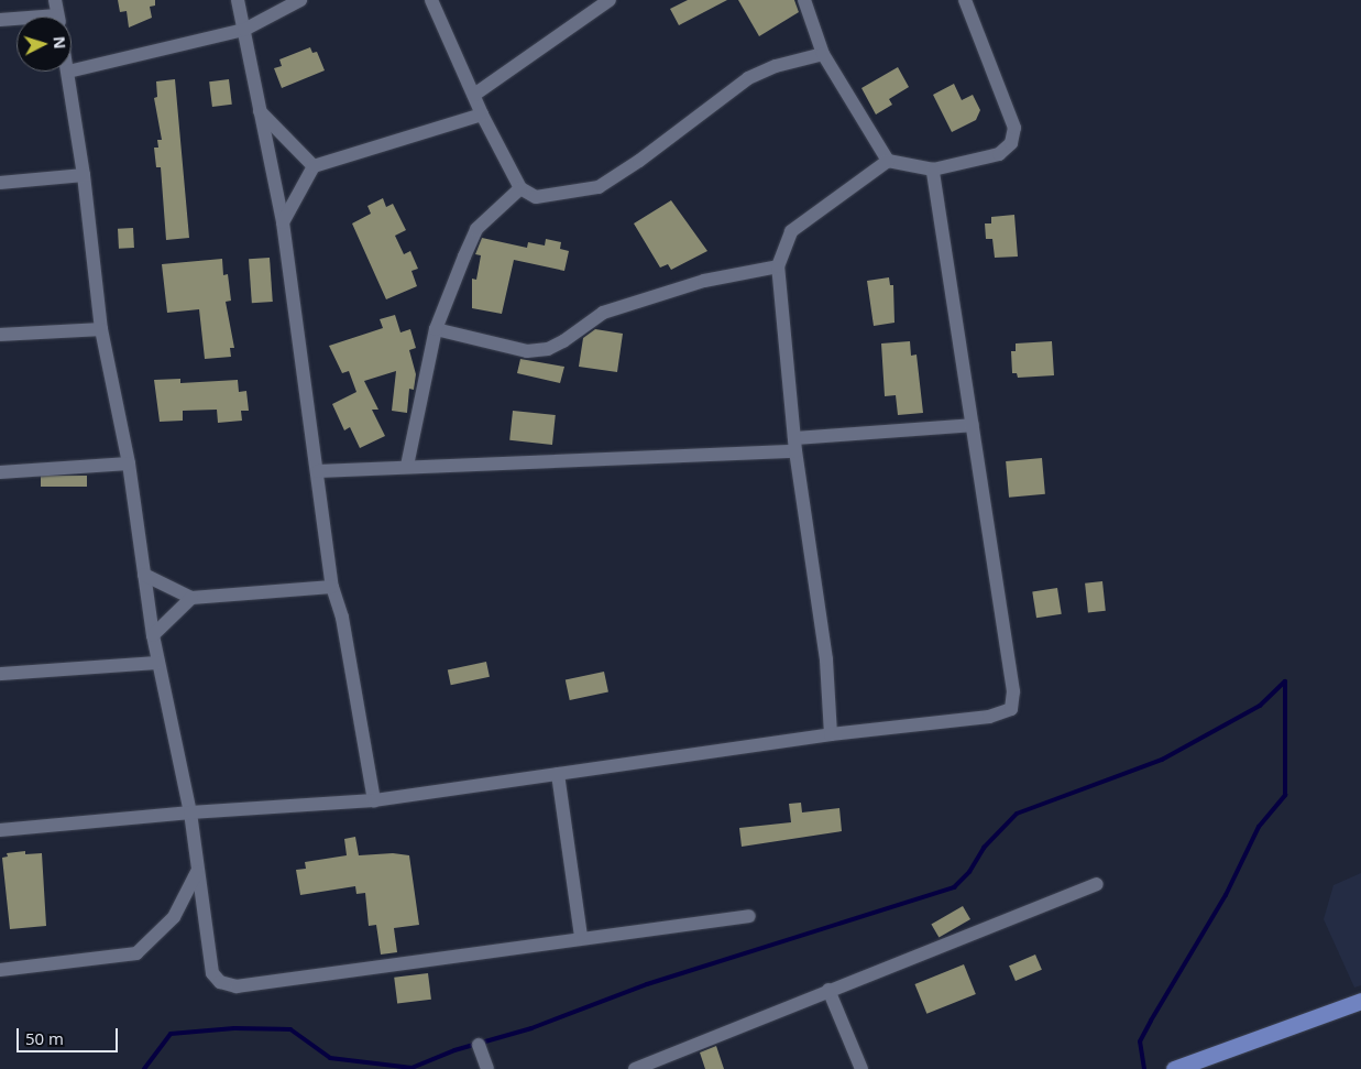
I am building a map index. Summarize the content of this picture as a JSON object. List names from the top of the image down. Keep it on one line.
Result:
{"scale_bar":"50 m","north":"right"}
